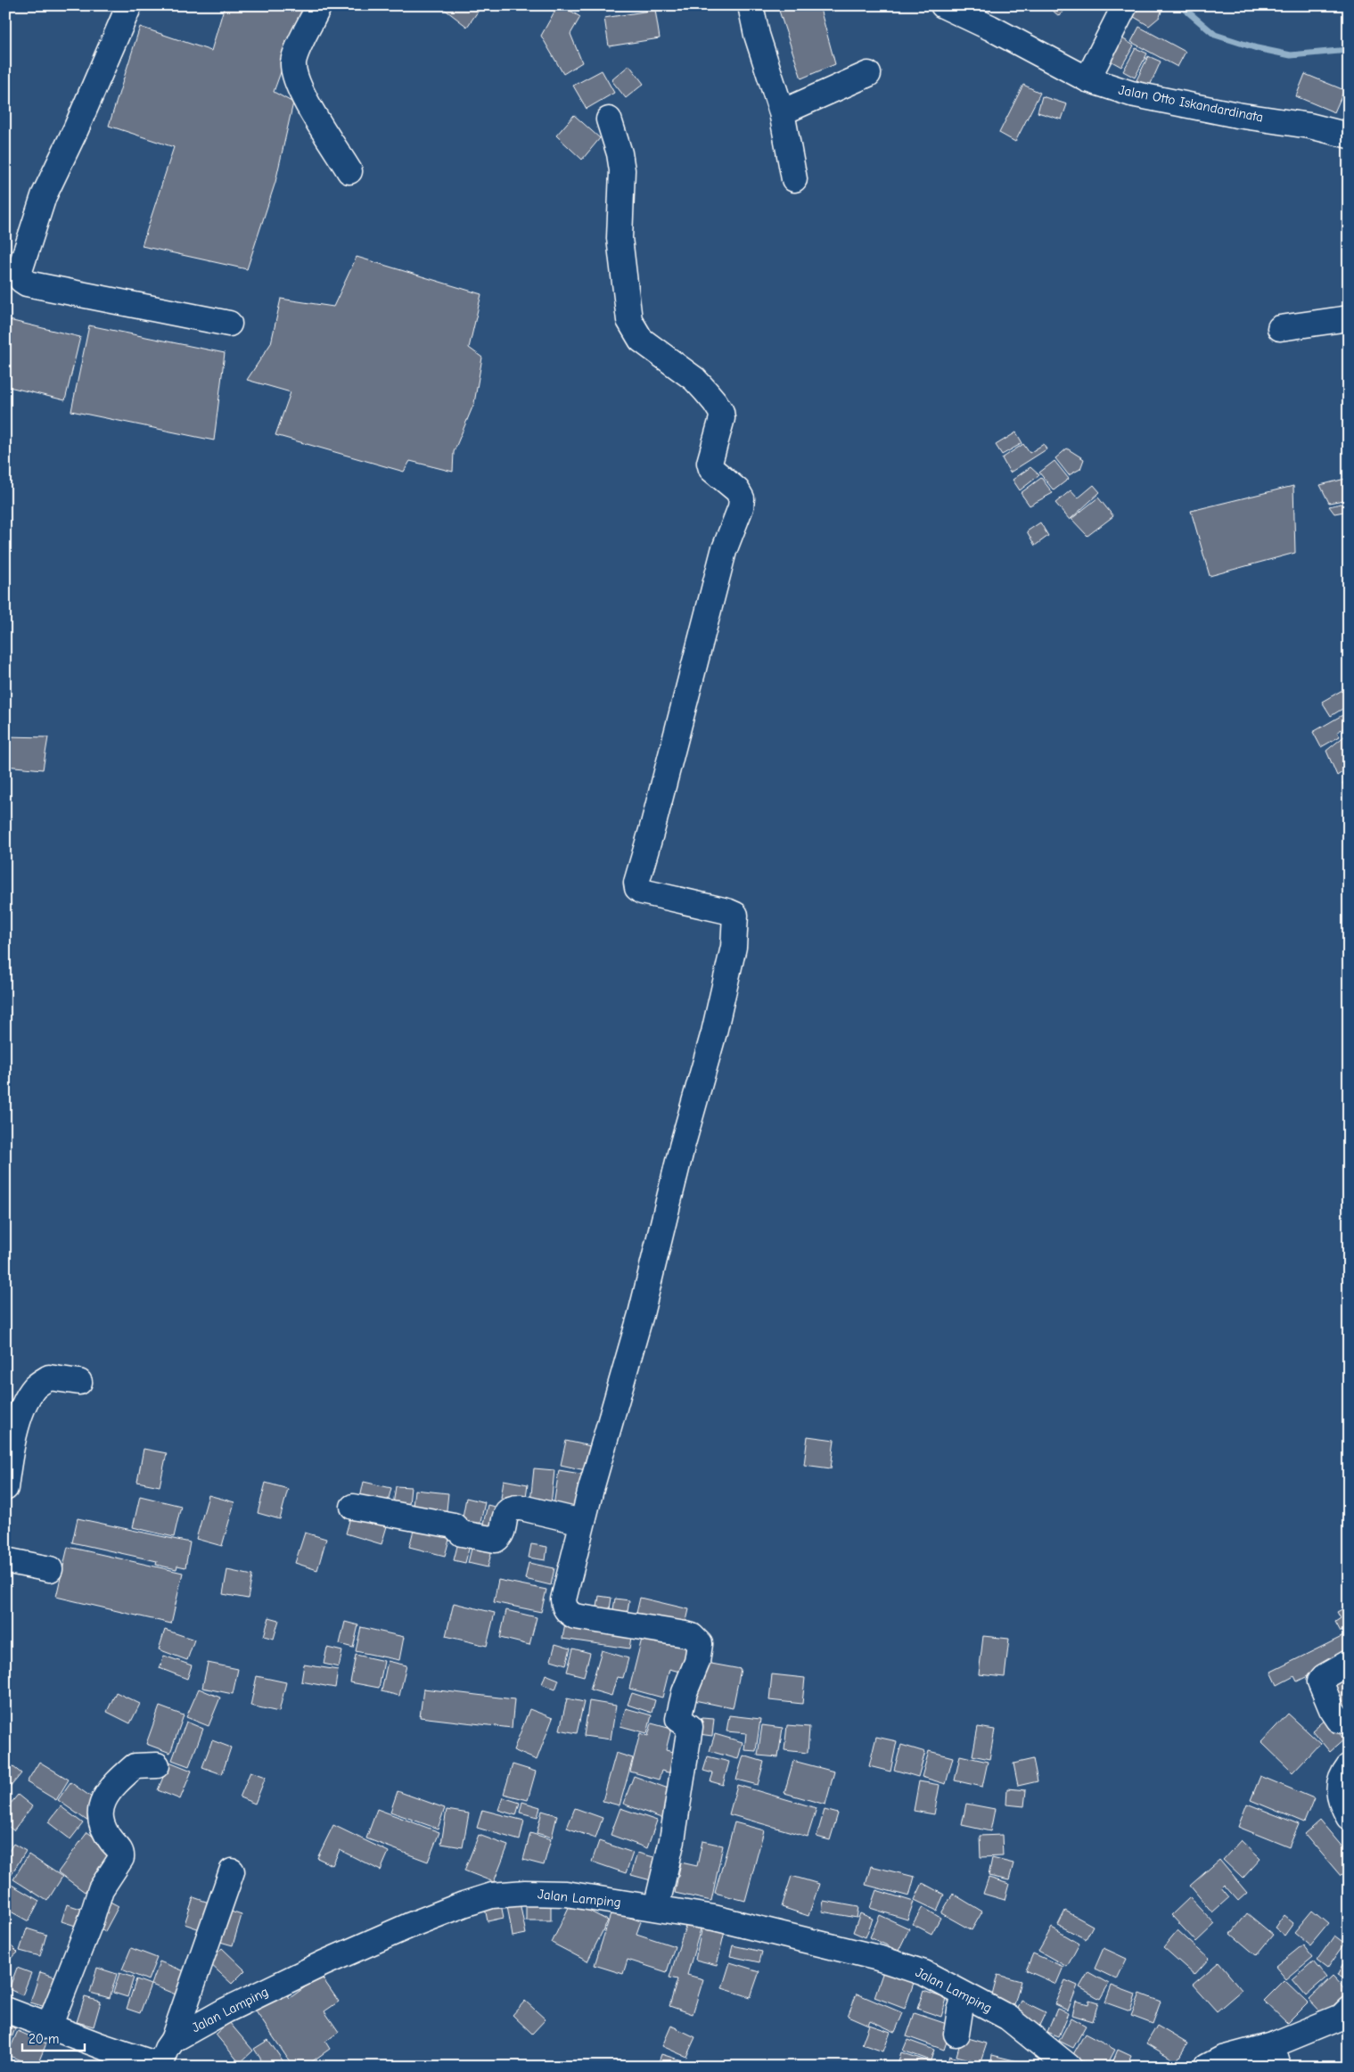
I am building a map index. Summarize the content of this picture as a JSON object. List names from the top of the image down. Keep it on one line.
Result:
{"streets":{"street":["Jalan Otto Iskandardinata","Jalan Lamping"]},"scale_bar":"20 m"}
